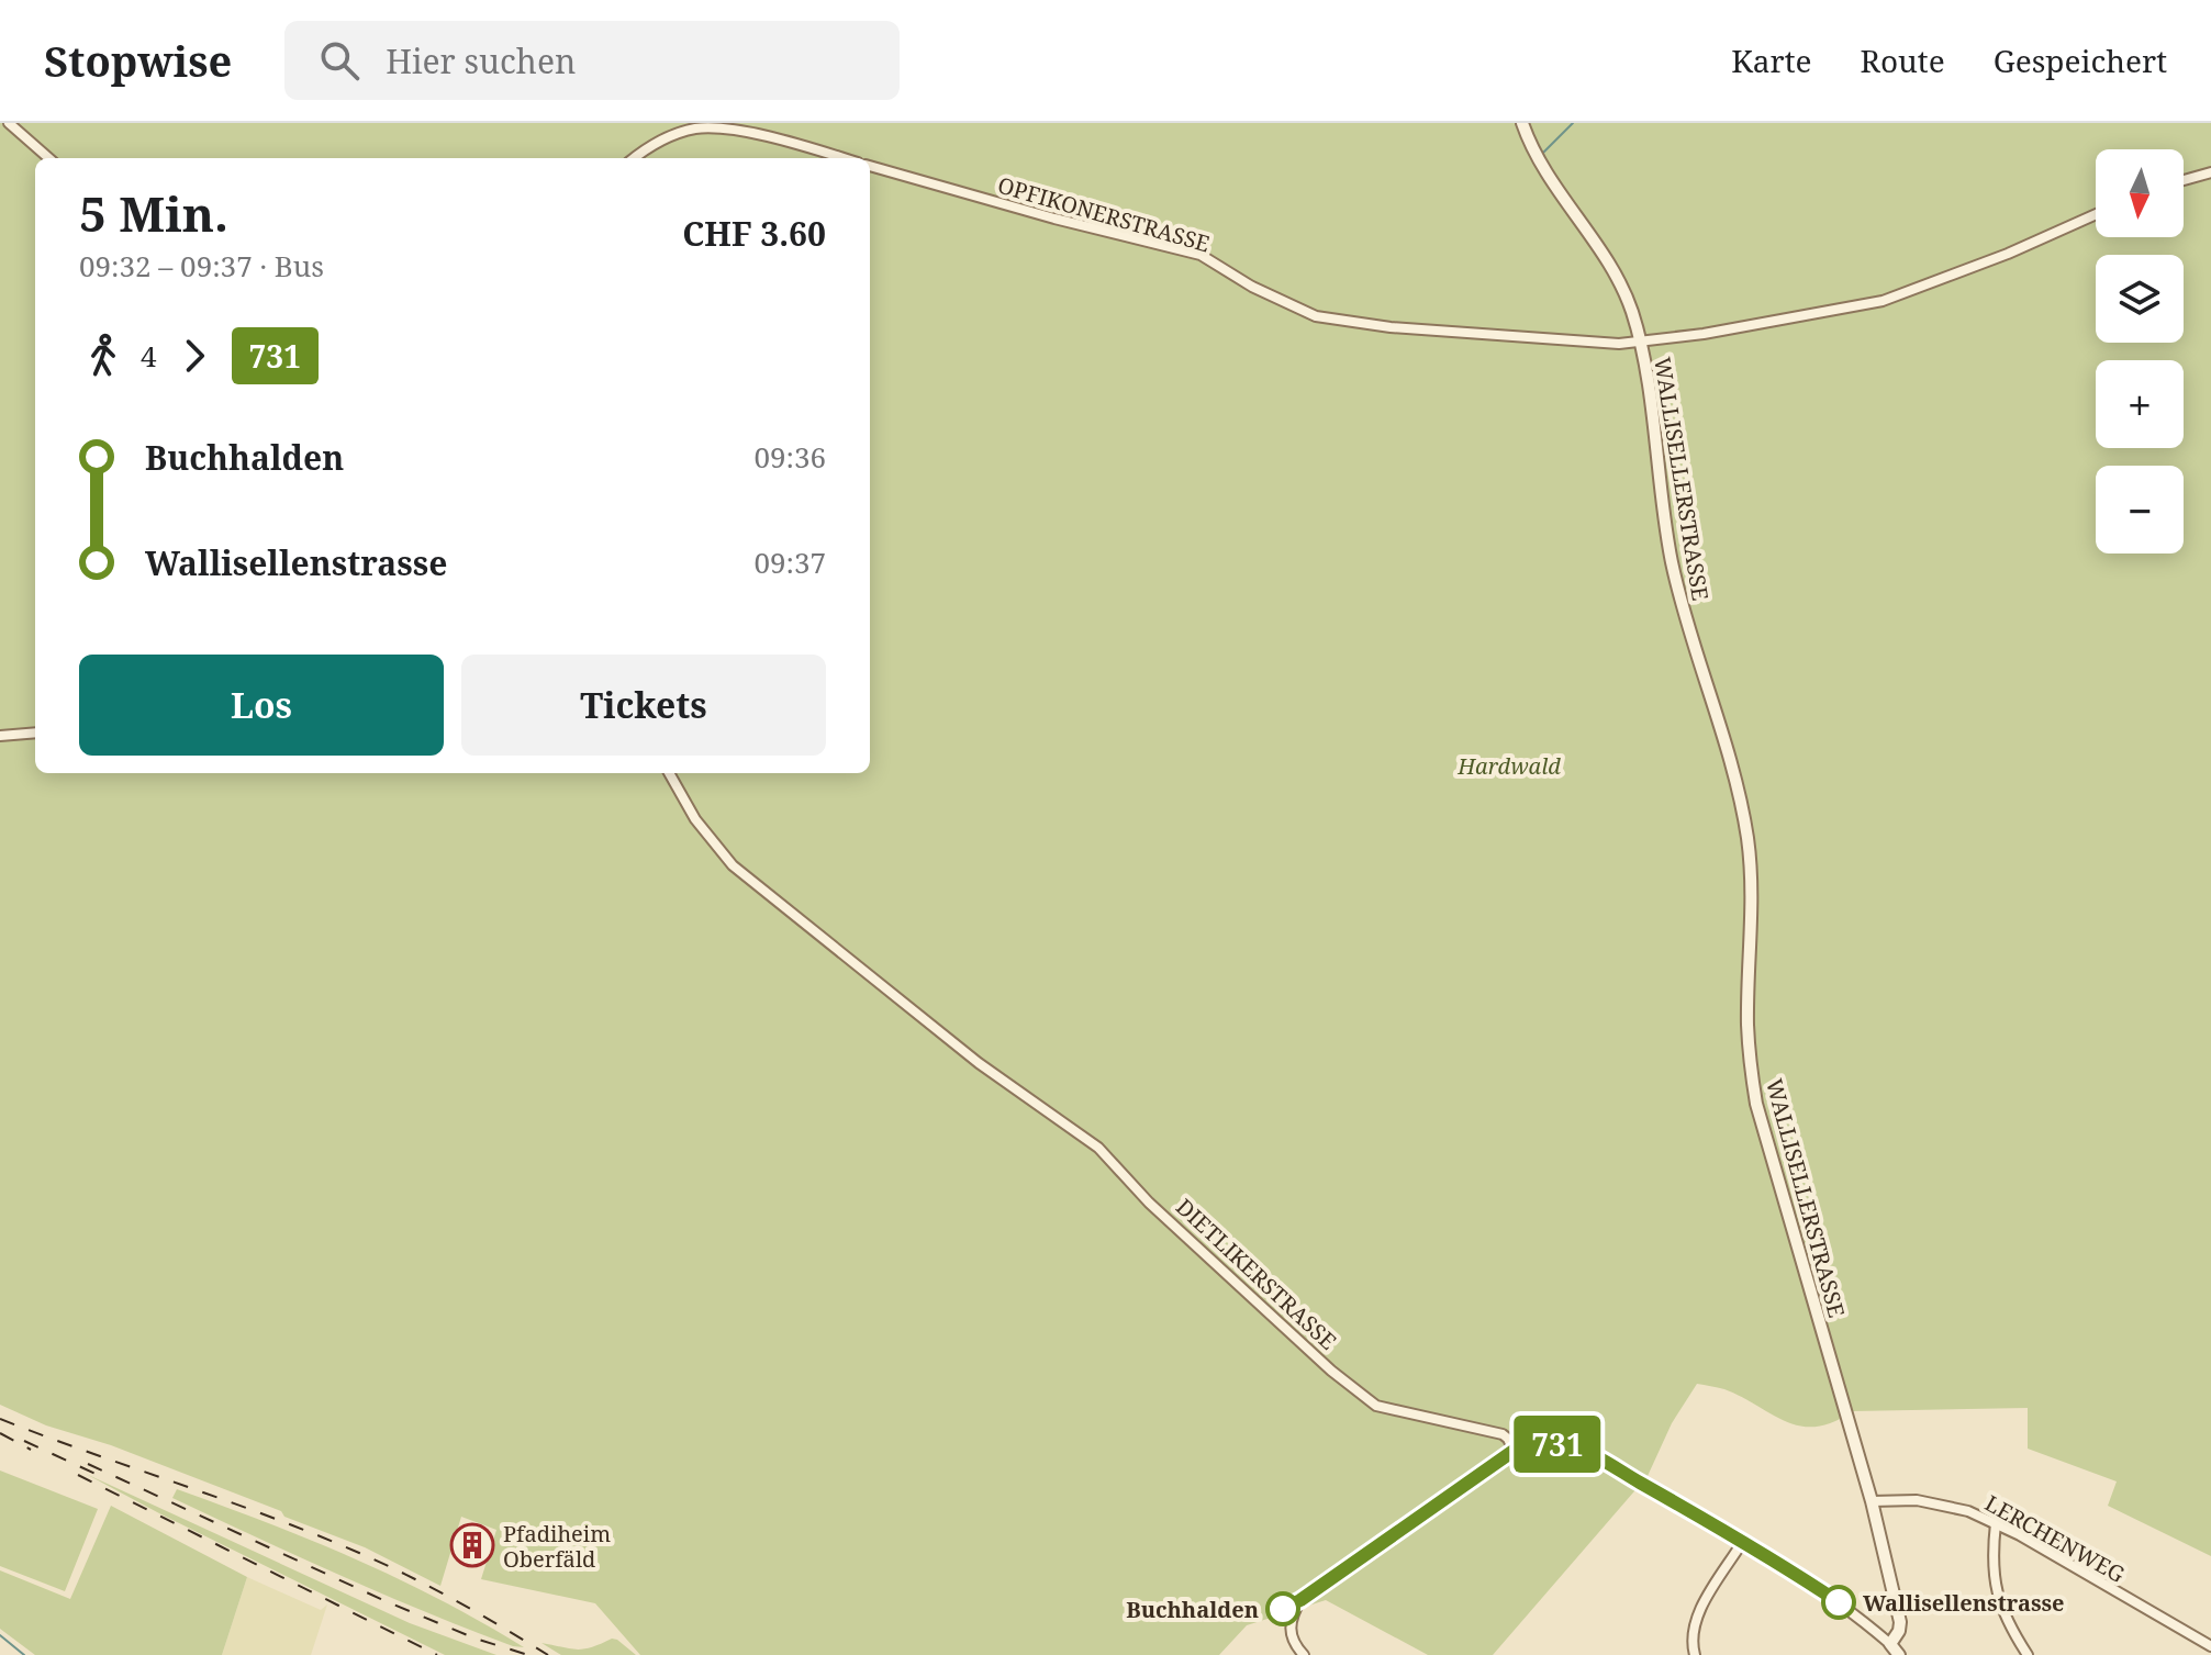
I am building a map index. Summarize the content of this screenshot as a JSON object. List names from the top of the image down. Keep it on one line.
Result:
{"streets":{"street":["OPFIKONERSTRASSE","WALLISELLERSTRASSE","DIETLIKERSTRASSE","LERCHENWEG"]},"crossings":[["OPFIKONERSTRASSE","WALLISELLERSTRASSE"],["WALLISELLERSTRASSE","LERCHENWEG"]],"parks":["Hardwald"],"places":{"building":["Pfadiheim Oberfäld"],"other":["Wallisellenstrasse","Buchhalden"]},"lines":["bus line 731"],"north":"bottom","page":{"header":"Stopwise","search":"Hier suchen","nav":["Karte","Route","Gespeichert"],"on_map":"731","map_buttons":["+","−"],"heading":["5 Min.","09:32 – 09:37 · Bus","CHF 3.60"],"legs":["4","731"],"list":[{"name":"Buchhalden","value":"09:36"},{"name":"Wallisellenstrasse","value":"09:37"}],"buttons":["Los","Tickets"]}}
